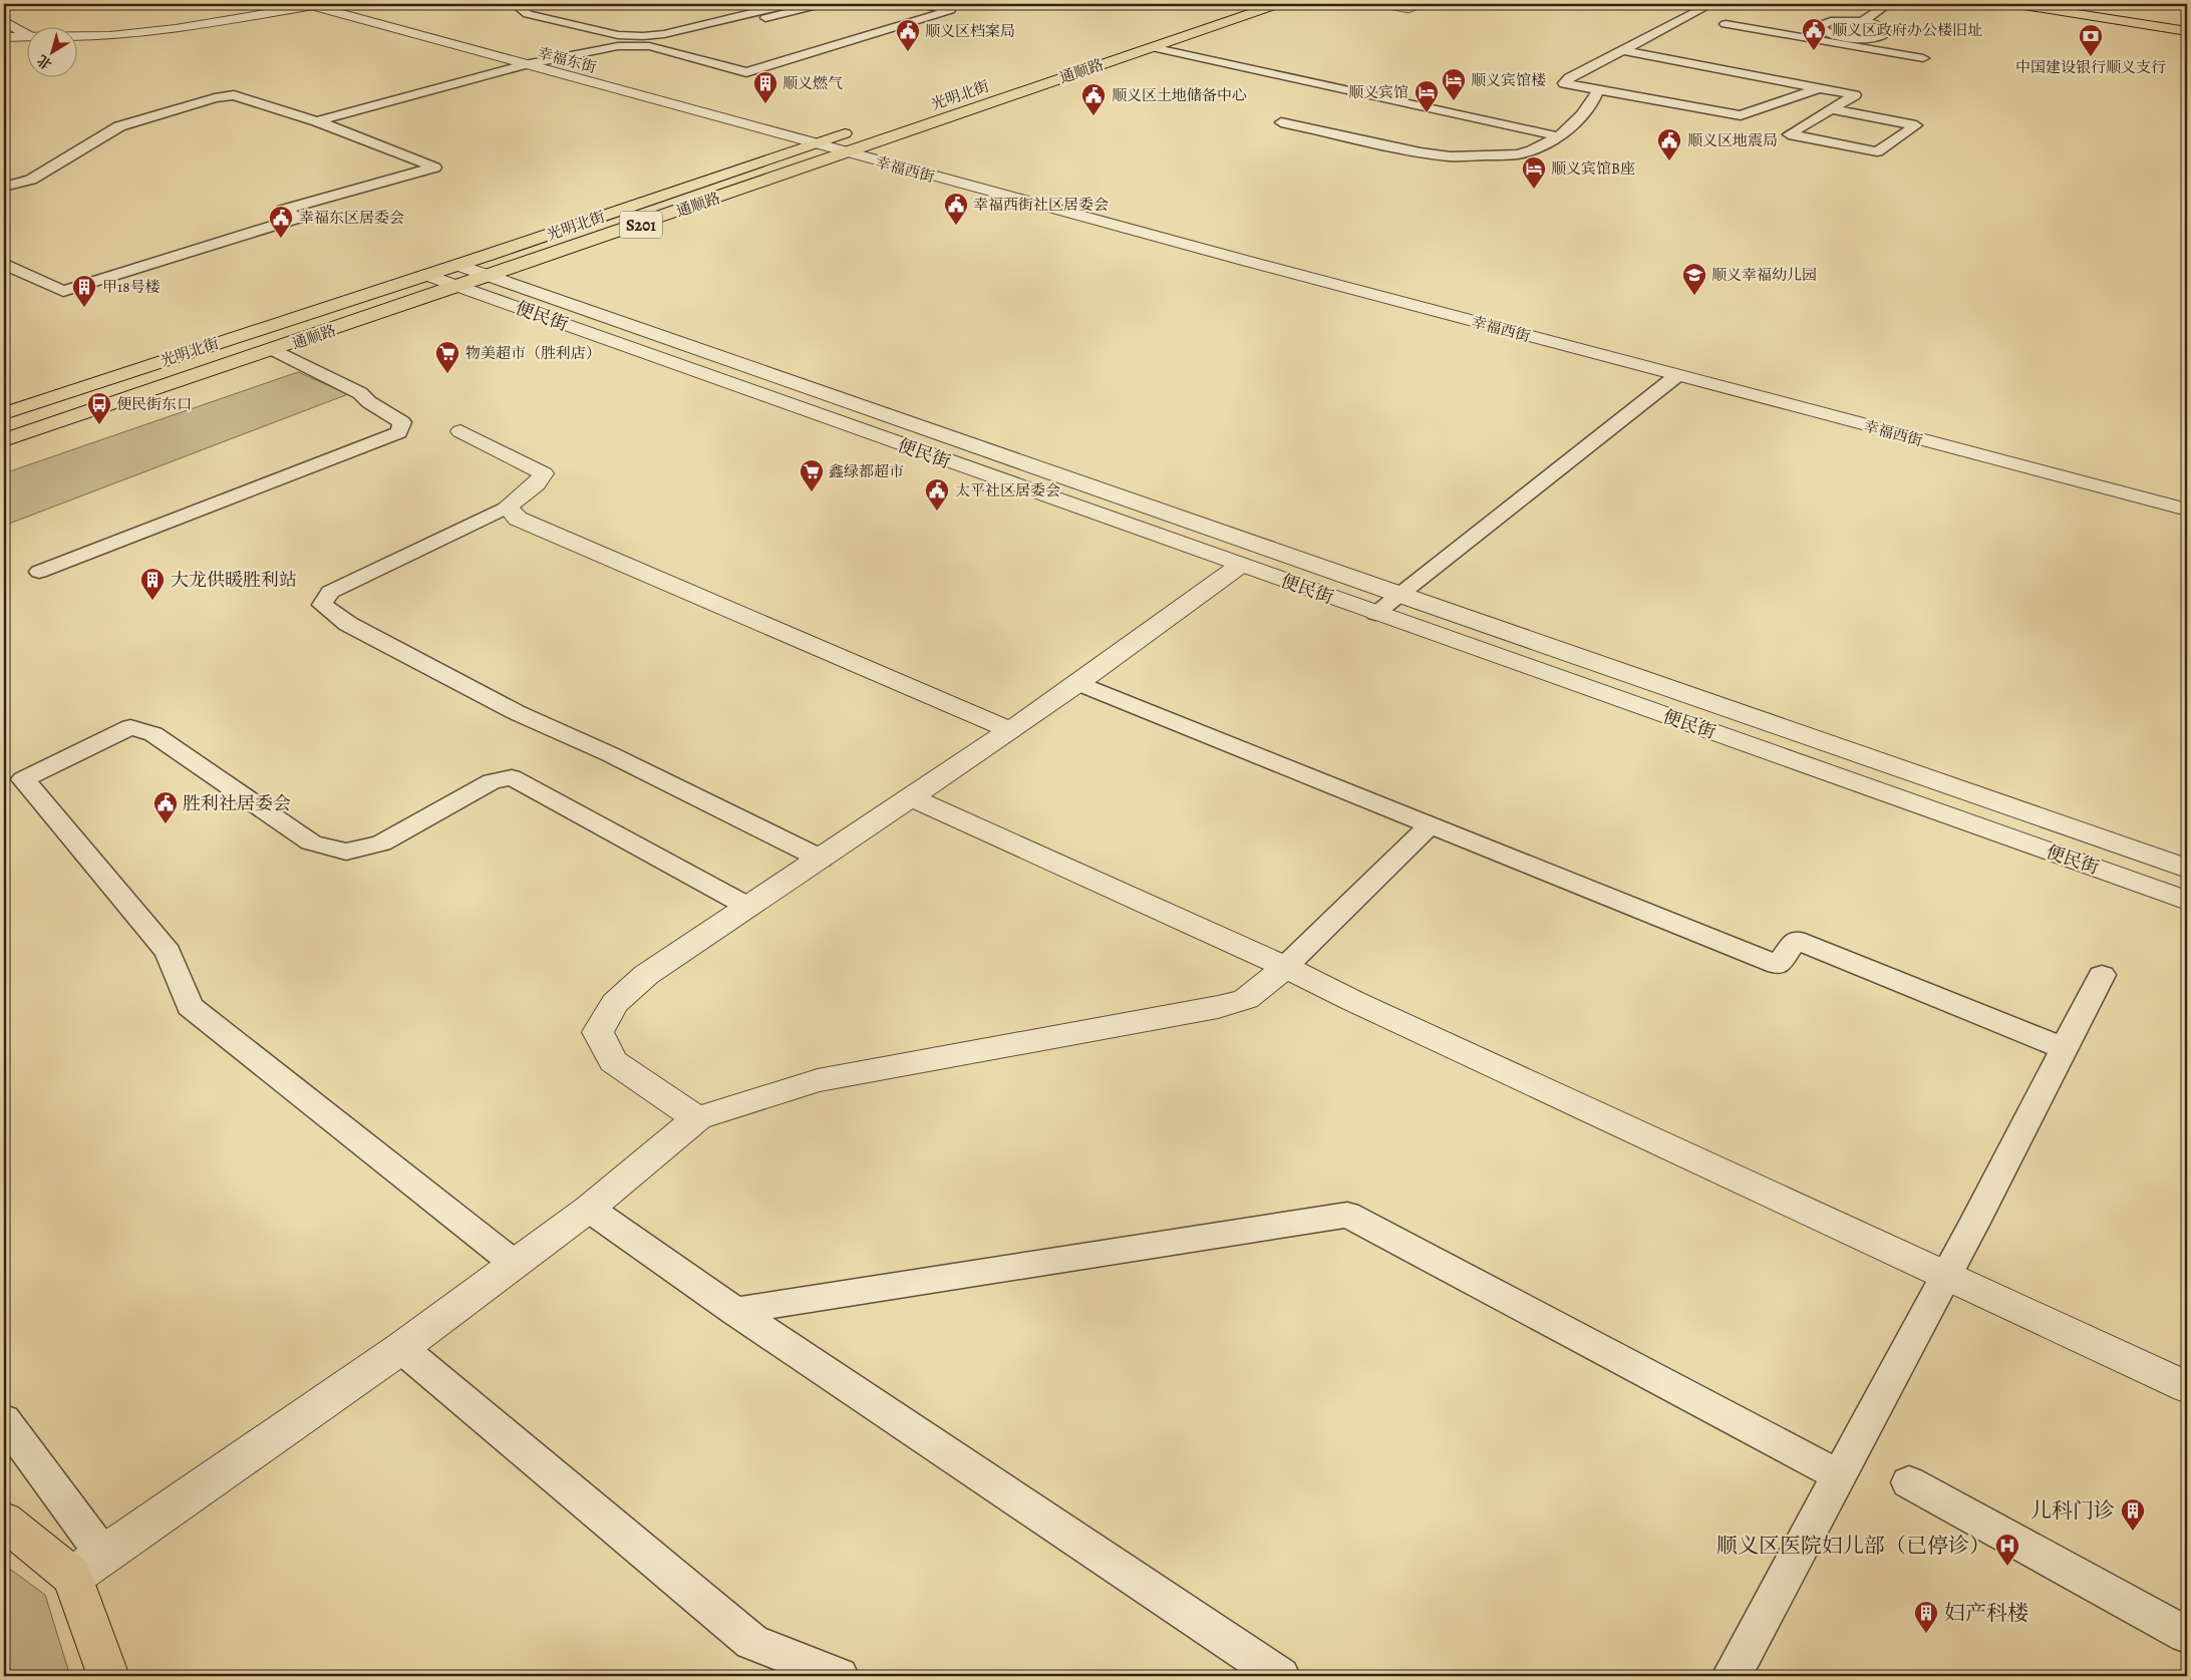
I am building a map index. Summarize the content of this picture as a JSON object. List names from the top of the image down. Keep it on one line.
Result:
{"streets":{"main road":["通顺路","光明北街","S201"],"street":["幸福东街","幸福西街","便民街"]},"crossings":[["幸福东街","光明北街"],["幸福东街","幸福西街"],["通顺路","光明北街"],["通顺路","幸福西街"],["通顺路","便民街"],["光明北街","幸福西街"],["光明北街","便民街"]],"places":{"public building":["顺义区政府办公楼旧址","顺义区档案局","顺义区土地储备中心","顺义区地震局","幸福西街社区居委会","幸福东区居委会","太平社区居委会","胜利社居委会"],"bank":["中国建设银行顺义支行"],"hotel":["顺义宾馆楼","顺义宾馆","顺义宾馆B座"],"building":["顺义燃气","甲18号楼","大龙供暖胜利站","儿科门诊","妇产科楼"],"school or university":["顺义幸福幼儿园"],"supermarket":["物美超市（胜利店）","鑫绿都超市"],"bus stop":["便民街东口"],"hospital":["顺义区医院妇儿部（已停诊）"]},"north":"bottom left"}
